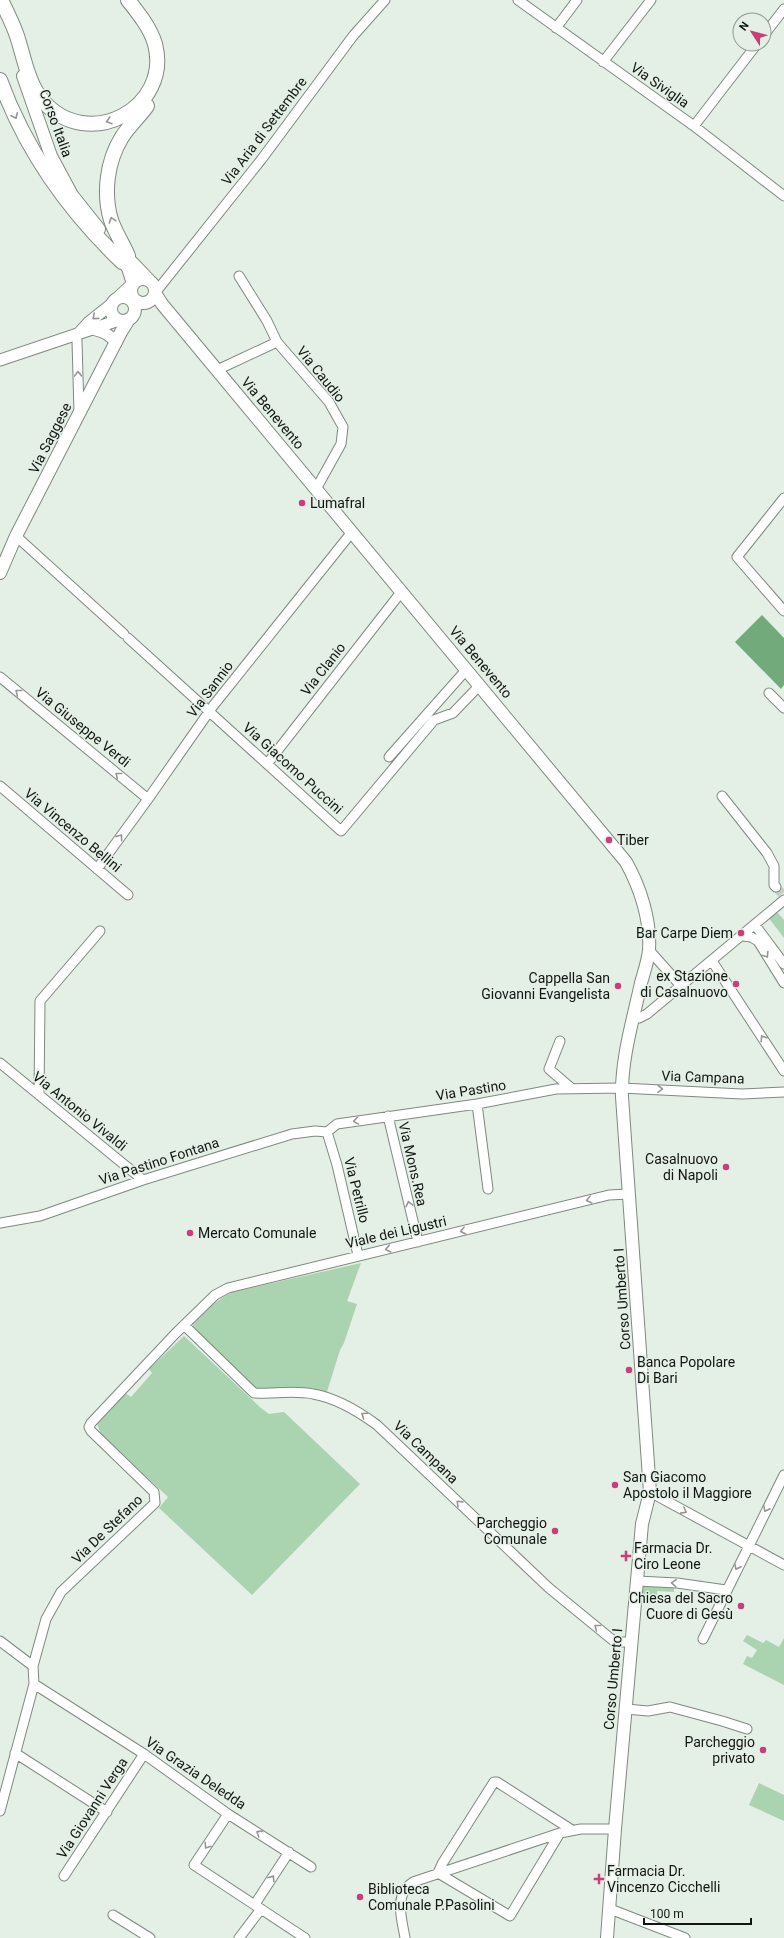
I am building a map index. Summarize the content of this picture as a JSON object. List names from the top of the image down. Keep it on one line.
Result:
{"streets":{"main road":["Corso Italia","Via Benevento","Via Saggese","Corso Umberto I"],"street":["Via Siviglia","Via Aria di Settembre","Via Caudio","Via Clanio","Via Sannio","Via Giuseppe Verdi","Via Giacomo Puccini","Via Vincenzo Bellini","Via Campana","Via Pastino","Via Antonio Vivaldi","Via Pastino Fontana","Via Mons.Rea","Via Petrillo","Viale dei Ligustri","Via De Stefano","Via Grazia Deledda","Via Giovanni Verga"]},"crossings":[["Corso Italia","Via Benevento"],["Via Aria di Settembre","Via Benevento"],["Via Caudio","Via Benevento"],["Via Benevento","Via Clanio"],["Via Benevento","Via Sannio"],["Via Benevento","Via Giacomo Puccini"],["Via Benevento","Via Campana"],["Via Benevento","Via Pastino"],["Via Benevento","Corso Umberto I"],["Via Saggese","Via Giacomo Puccini"],["Via Clanio","Via Giacomo Puccini"],["Via Sannio","Via Giuseppe Verdi"],["Via Sannio","Via Giacomo Puccini"],["Via Sannio","Via Vincenzo Bellini"],["Via Campana","Via Pastino"],["Via Campana","Viale dei Ligustri"],["Via Campana","Corso Umberto I"],["Via Campana","Via De Stefano"],["Via Pastino","Via Pastino Fontana"],["Via Pastino","Via Mons.Rea"],["Via Pastino","Via Petrillo"],["Via Pastino","Corso Umberto I"],["Via Antonio Vivaldi","Via Pastino Fontana"],["Via Pastino Fontana","Via Petrillo"],["Via Mons.Rea","Viale dei Ligustri"],["Via Petrillo","Viale dei Ligustri"],["Viale dei Ligustri","Corso Umberto I"],["Viale dei Ligustri","Via De Stefano"],["Via De Stefano","Via Grazia Deledda"],["Via Grazia Deledda","Via Giovanni Verga"]],"one_way":["Via Giuseppe Verdi","Via Mons.Rea","Viale dei Ligustri"],"places":{"other":["Lumafral","Tiber","Bar Carpe Diem","ex Stazione di Casalnuovo","Cappella San Giovanni Evangelista","Casalnuovo di Napoli","Mercato Comunale","Banca Popolare Di Bari","San Giacomo Apostolo il Maggiore","Parcheggio Comunale","Chiesa del Sacro Cuore di Gesù","Parcheggio privato","Biblioteca Comunale P.Pasolini"],"health":["Farmacia Dr. Ciro Leone","Farmacia Dr. Vincenzo Cicchelli"]},"scale_bar":"100 m","north":"top left"}
